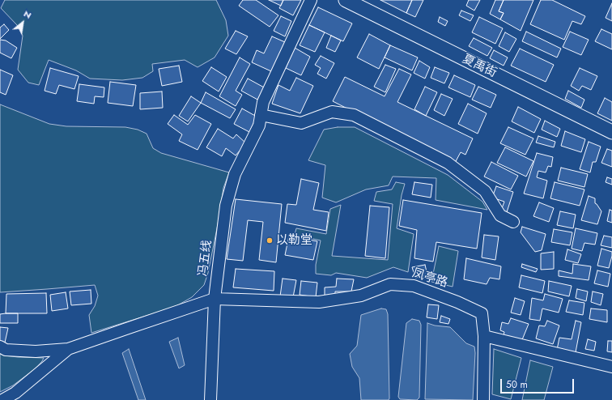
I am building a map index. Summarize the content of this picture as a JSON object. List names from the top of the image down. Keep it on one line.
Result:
{"streets":{"main road":["夏禹街"],"street":["冯五线","凤亭路"]},"crossings":[["冯五线","凤亭路"]],"places":["以勒堂"],"scale_bar":"50 m","north":"top right"}
